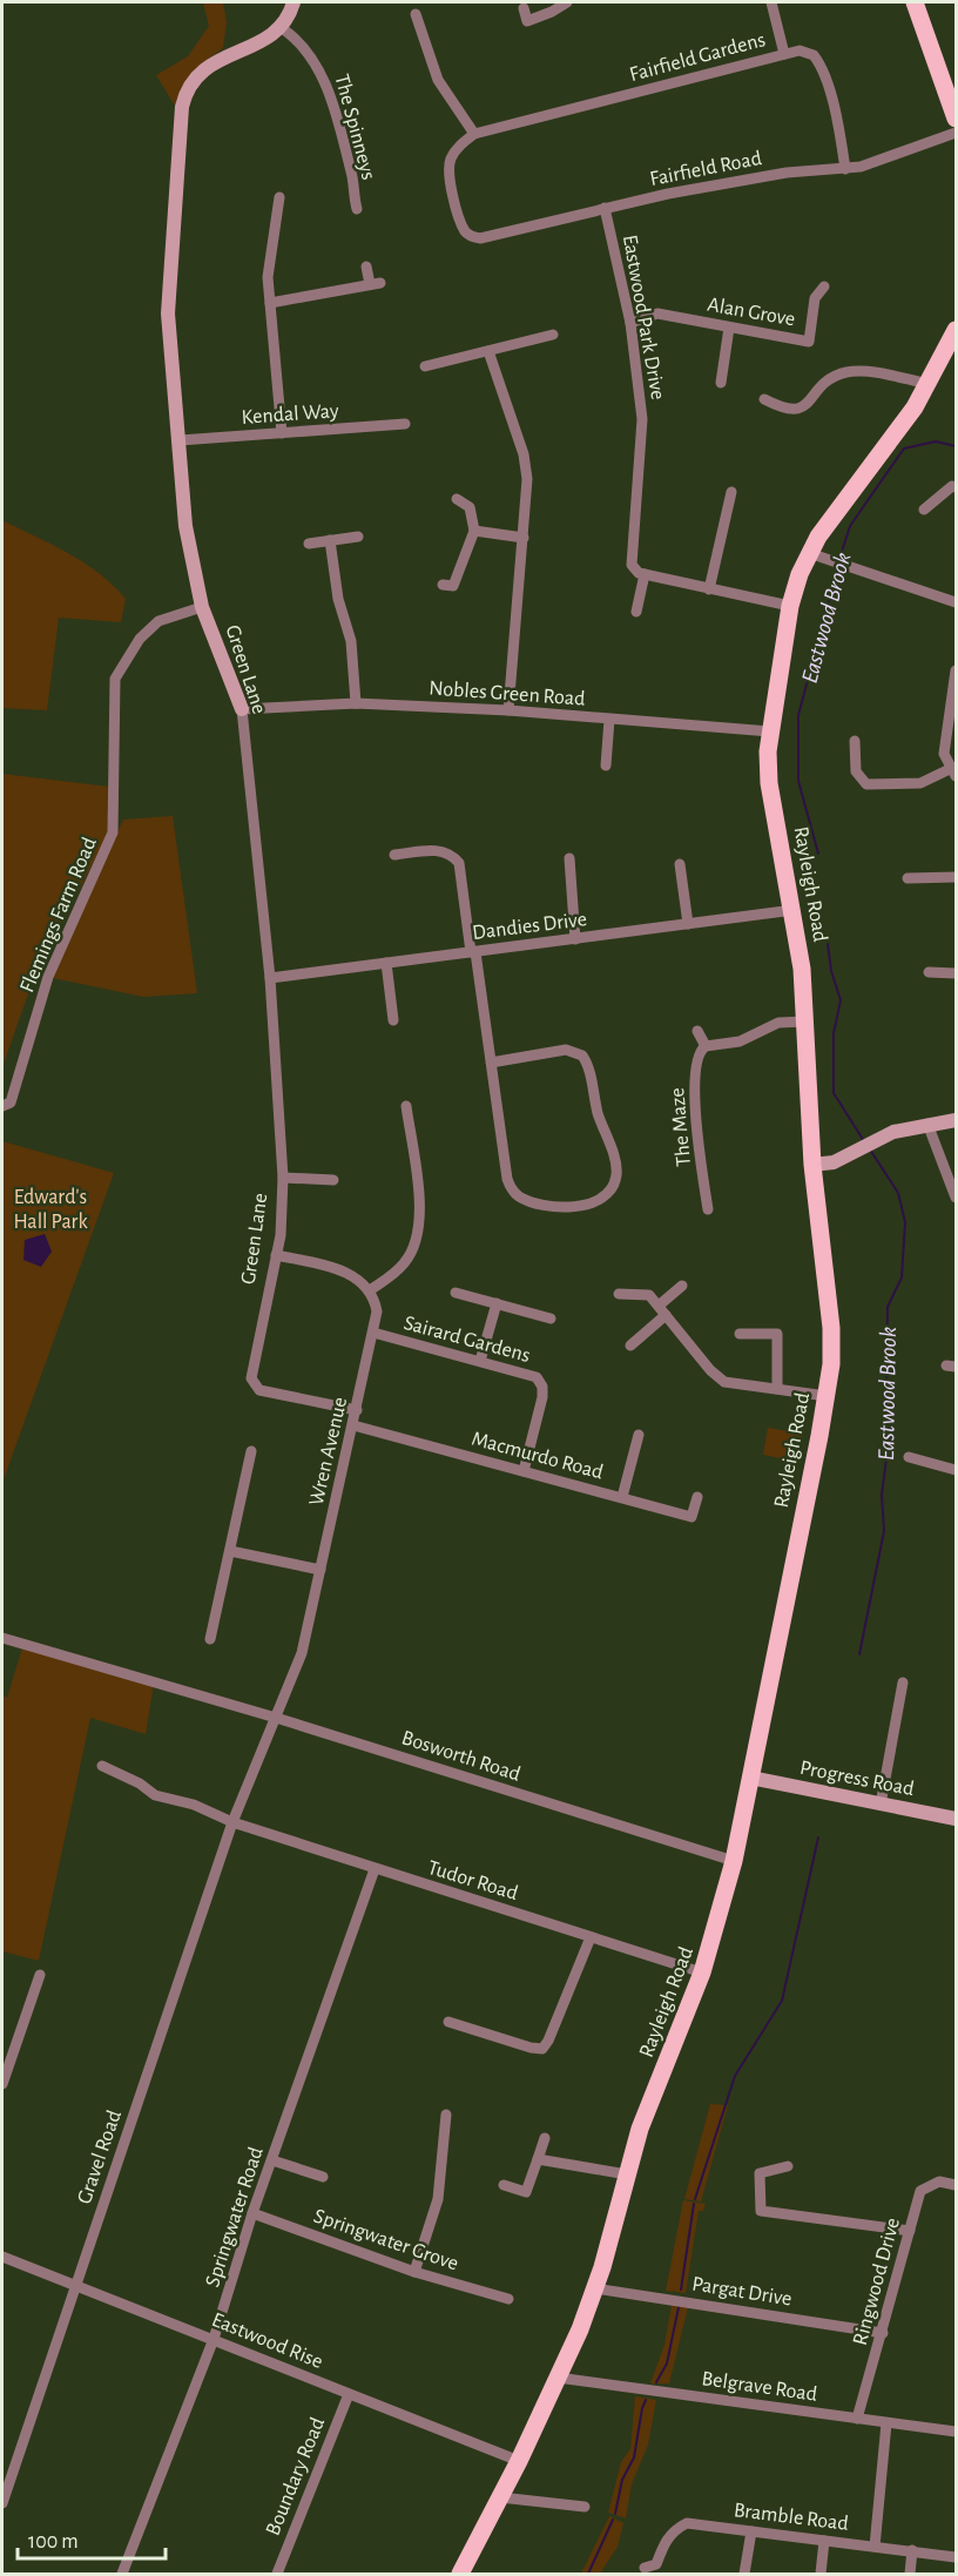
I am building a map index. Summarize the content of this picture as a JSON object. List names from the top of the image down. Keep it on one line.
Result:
{"streets":{"main road":["Rayleigh Road"],"street":["Fairfield Gardens","The Spinneys","Fairfield Road","Alan Grove","Eastwood Park Drive","Kendal Way","Green Lane","Nobles Green Road","Flemings Farm Road","Dandies Drive","The Maze","Sairard Gardens","Wren Avenue","Macmurdo Road","Bosworth Road","Progress Road","Tudor Road","Gravel Road","Springwater Road","Springwater Grove","Ringwood Drive","Pargat Drive","Eastwood Rise","Belgrave Road","Boundary Road","Bramble Road"]},"crossings":[["Fairfield Gardens","Fairfield Road"],["The Spinneys","Green Lane"],["Fairfield Road","Eastwood Park Drive"],["Alan Grove","Eastwood Park Drive"],["Kendal Way","Green Lane"],["Green Lane","Nobles Green Road"],["Green Lane","Flemings Farm Road"],["Green Lane","Dandies Drive"],["Green Lane","Wren Avenue"],["Nobles Green Road","Rayleigh Road"],["Rayleigh Road","Dandies Drive"],["Rayleigh Road","Bosworth Road"],["Rayleigh Road","Progress Road"],["Rayleigh Road","Tudor Road"],["Rayleigh Road","Pargat Drive"],["Rayleigh Road","Eastwood Rise"],["Rayleigh Road","Belgrave Road"],["Sairard Gardens","Wren Avenue"],["Sairard Gardens","Macmurdo Road"],["Wren Avenue","Macmurdo Road"],["Wren Avenue","Bosworth Road"],["Wren Avenue","Gravel Road"],["Bosworth Road","Gravel Road"],["Tudor Road","Gravel Road"],["Tudor Road","Springwater Road"],["Gravel Road","Eastwood Rise"],["Springwater Road","Springwater Grove"],["Springwater Road","Eastwood Rise"],["Ringwood Drive","Pargat Drive"],["Ringwood Drive","Belgrave Road"],["Eastwood Rise","Boundary Road"]],"water":["Eastwood Brook"],"parks":["Edward's Hall Park"],"scale_bar":"100 m"}
